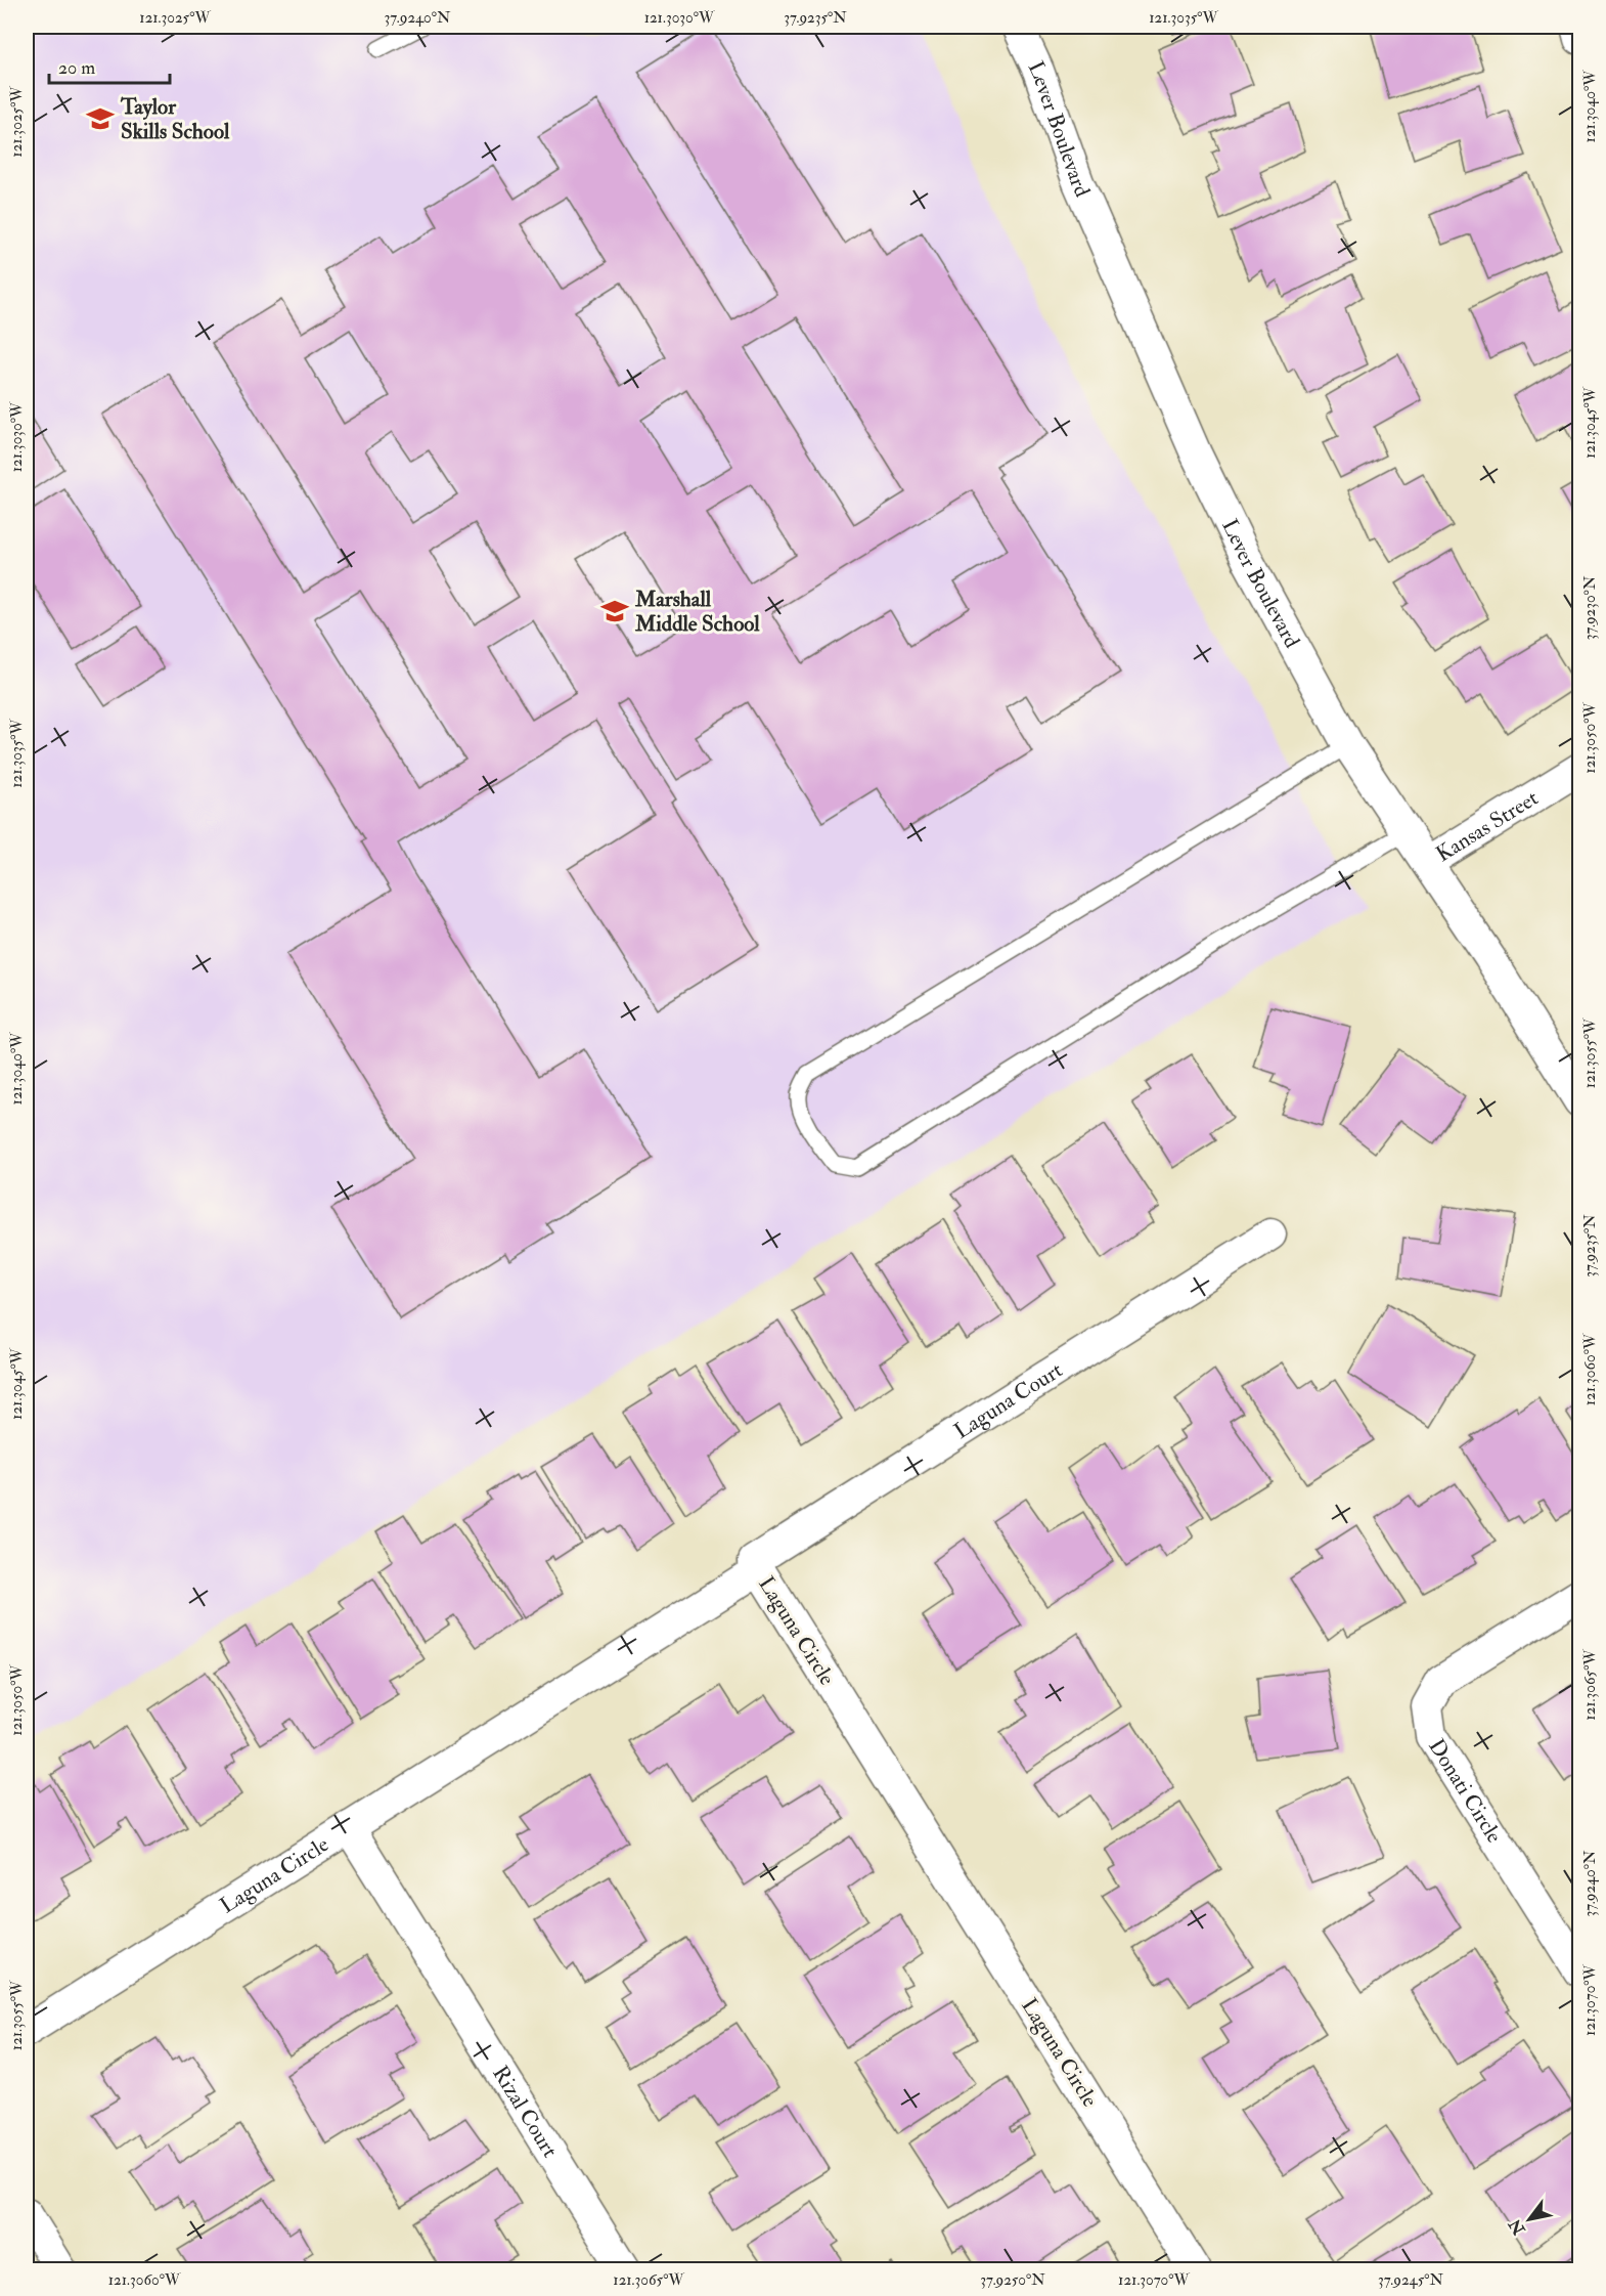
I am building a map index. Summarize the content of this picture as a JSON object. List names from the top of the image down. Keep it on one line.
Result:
{"streets":{"street":["Lever Boulevard","Kansas Street","Laguna Court","Laguna Circle","Donati Circle","Rizal Court"]},"crossings":[["Lever Boulevard","Kansas Street"],["Laguna Court","Laguna Circle"],["Laguna Circle","Rizal Court"]],"places":{"school or university":["Taylor Skills School","Marshall Middle School"]},"scale_bar":"20 m","north":"bottom left","coordinates":["121.3025°W","37.9240°N","121.3030°W","37.9235°N","121.3035°W","121.3040°W","121.3045°W","37.9230°N","121.3050°W","121.3055°W","121.3060°W","121.3065°W","121.3070°W","37.9250°N","37.9245°N"]}
